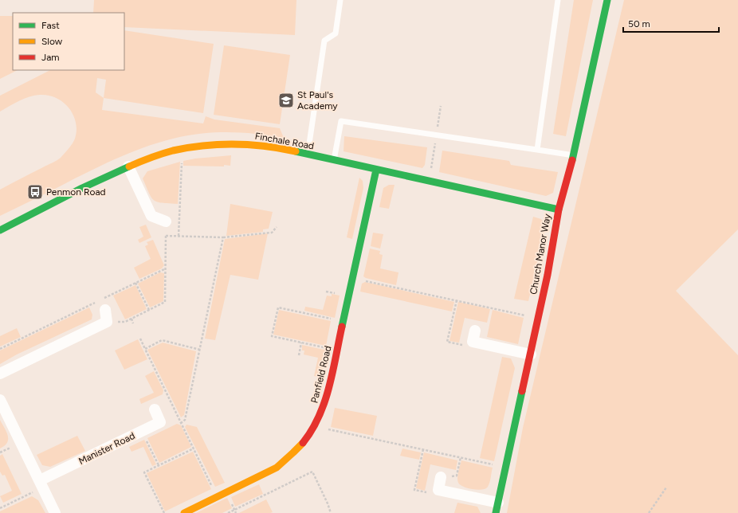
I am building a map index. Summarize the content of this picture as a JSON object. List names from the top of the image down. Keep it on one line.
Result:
{"streets":{"street":["Finchale Road","Church Manor Way","Panfield Road","Manister Road"]},"crossings":[["Finchale Road","Church Manor Way"],["Finchale Road","Panfield Road"]],"places":{"school or university":["St Paul's Academy"],"bus stop":["Penmon Road"]},"legend":["Fast","Slow","Jam"],"scale_bar":"50 m"}
